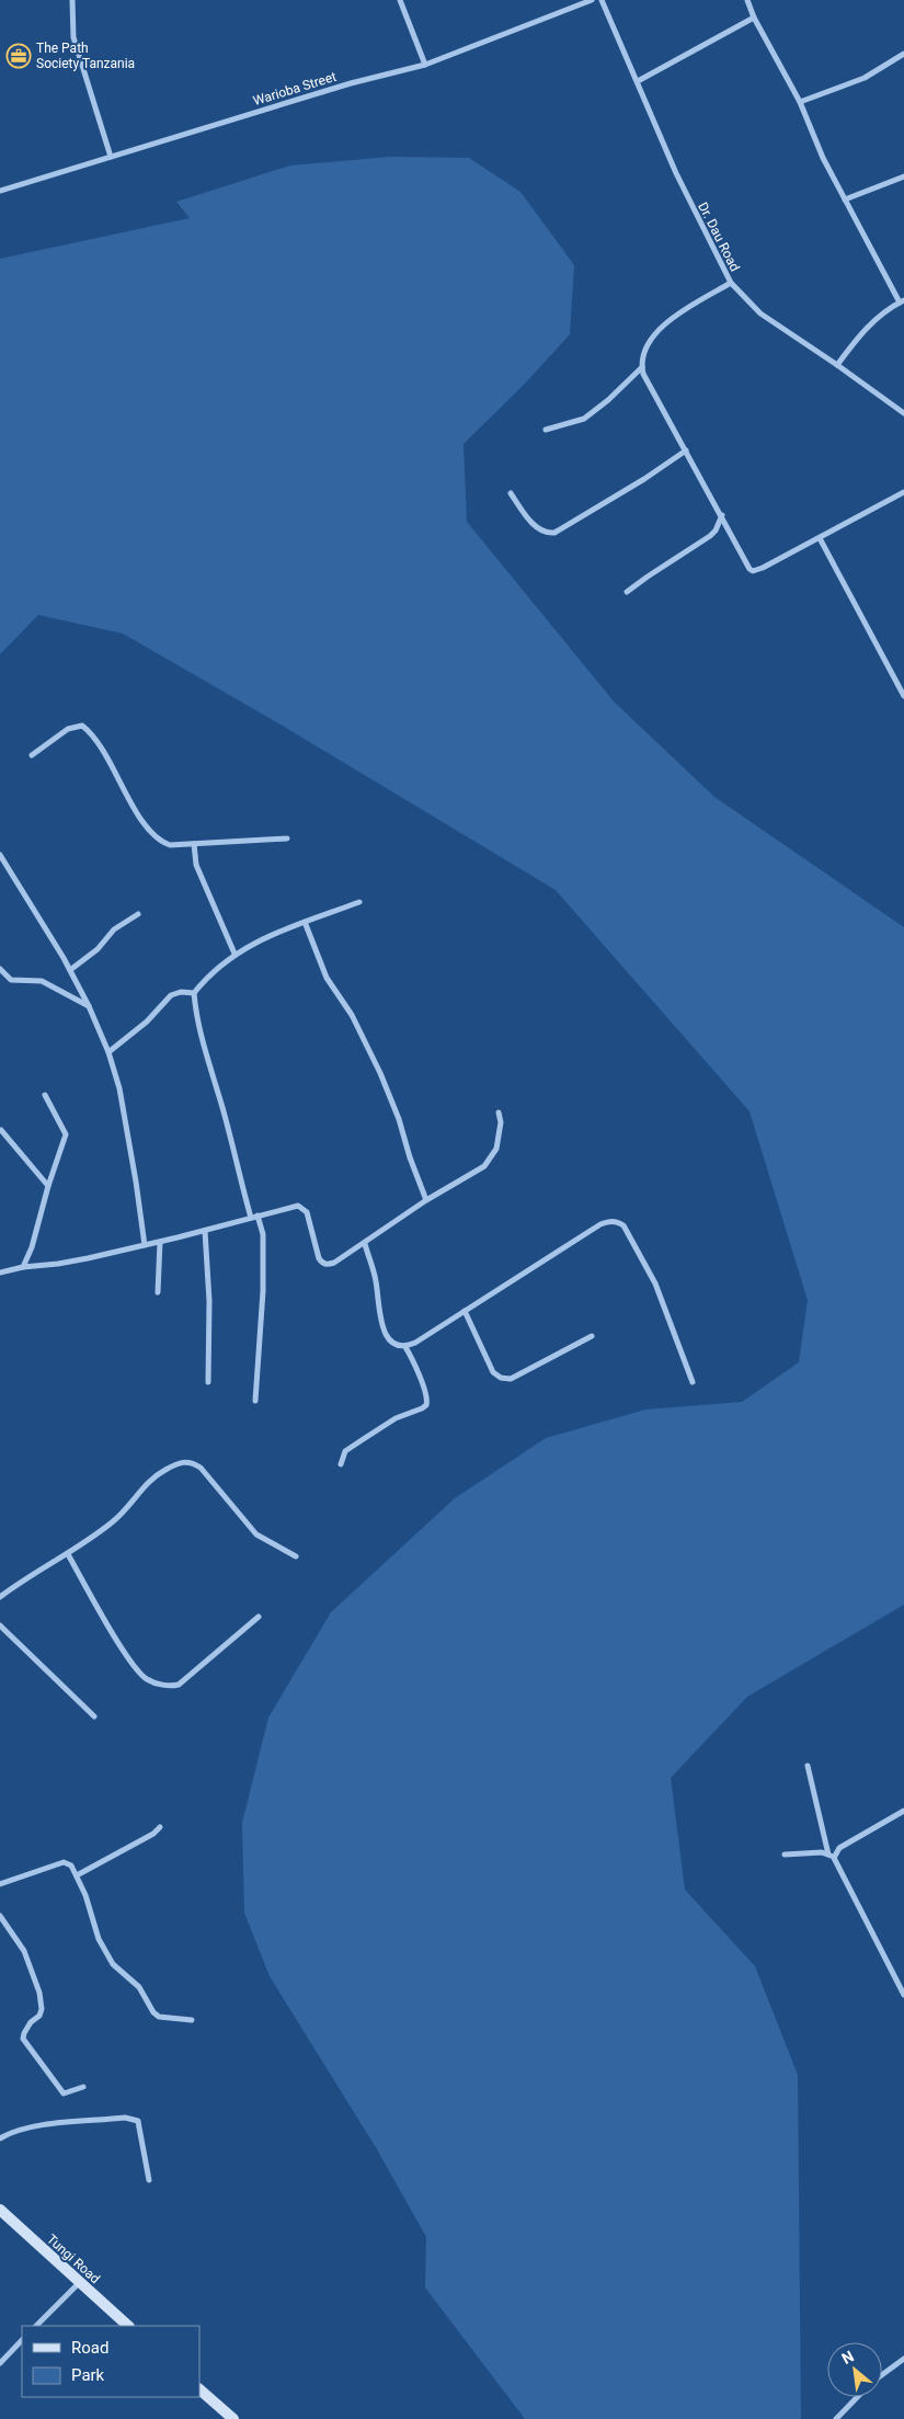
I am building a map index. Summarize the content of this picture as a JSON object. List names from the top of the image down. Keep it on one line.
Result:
{"streets":{"main road":["Tungi Road"],"street":["Warioba Street","Dr. Dau Road"]},"places":{"office":["The Path Society Tanzania"]},"legend":["Road","Park"],"north":"top left"}
